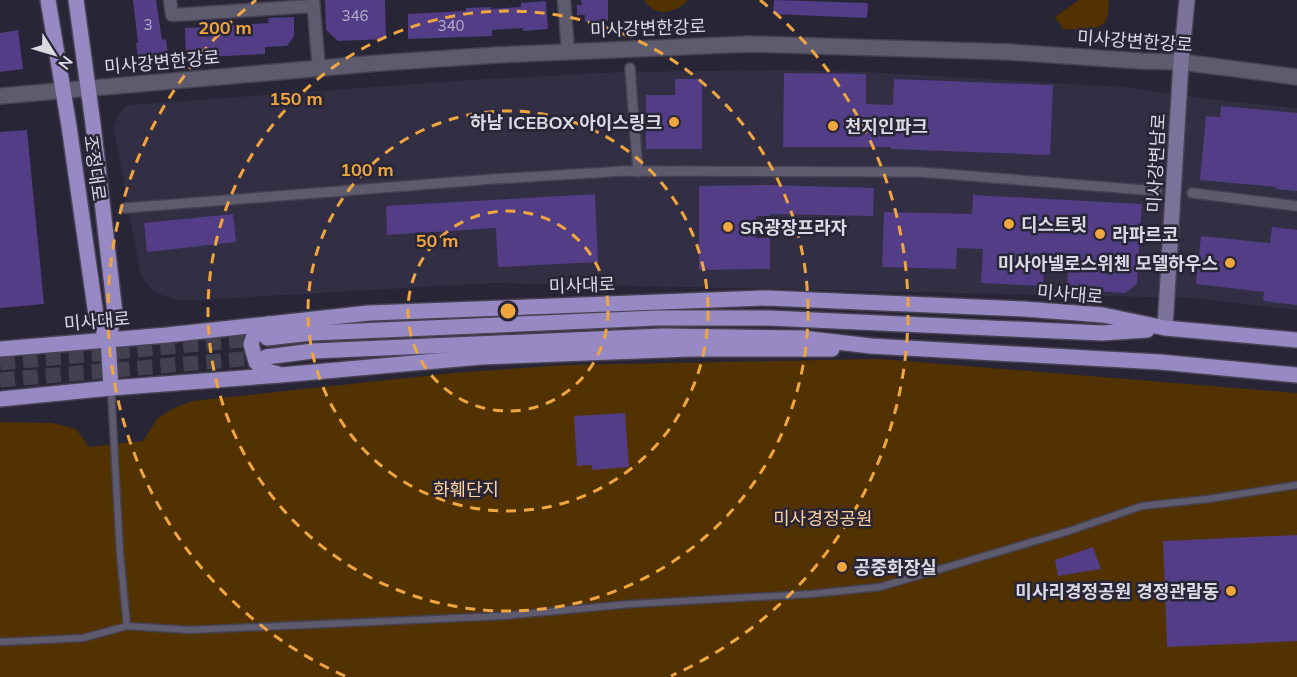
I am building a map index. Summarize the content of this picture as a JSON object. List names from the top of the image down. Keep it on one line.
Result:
{"streets":{"main road":["미사강변남로","조정대로","미사대로"],"street":["미사강변한강로"]},"crossings":[["미사강변한강로","미사강변남로"],["미사강변한강로","조정대로"],["미사강변남로","미사대로"],["조정대로","미사대로"]],"parks":["화훼단지","미사경정공원"],"places":["하남 ICEBOX 아이스링크","천지인파크","디스트릿","SR광장프라자","라파르코","미사아넬로스위첸 모델하우스","공중화장실","미사리경정공원 경정관람동"],"house_numbers":["346","3","340"],"north":"bottom right","rings":["200 m","150 m","100 m","50 m"]}
